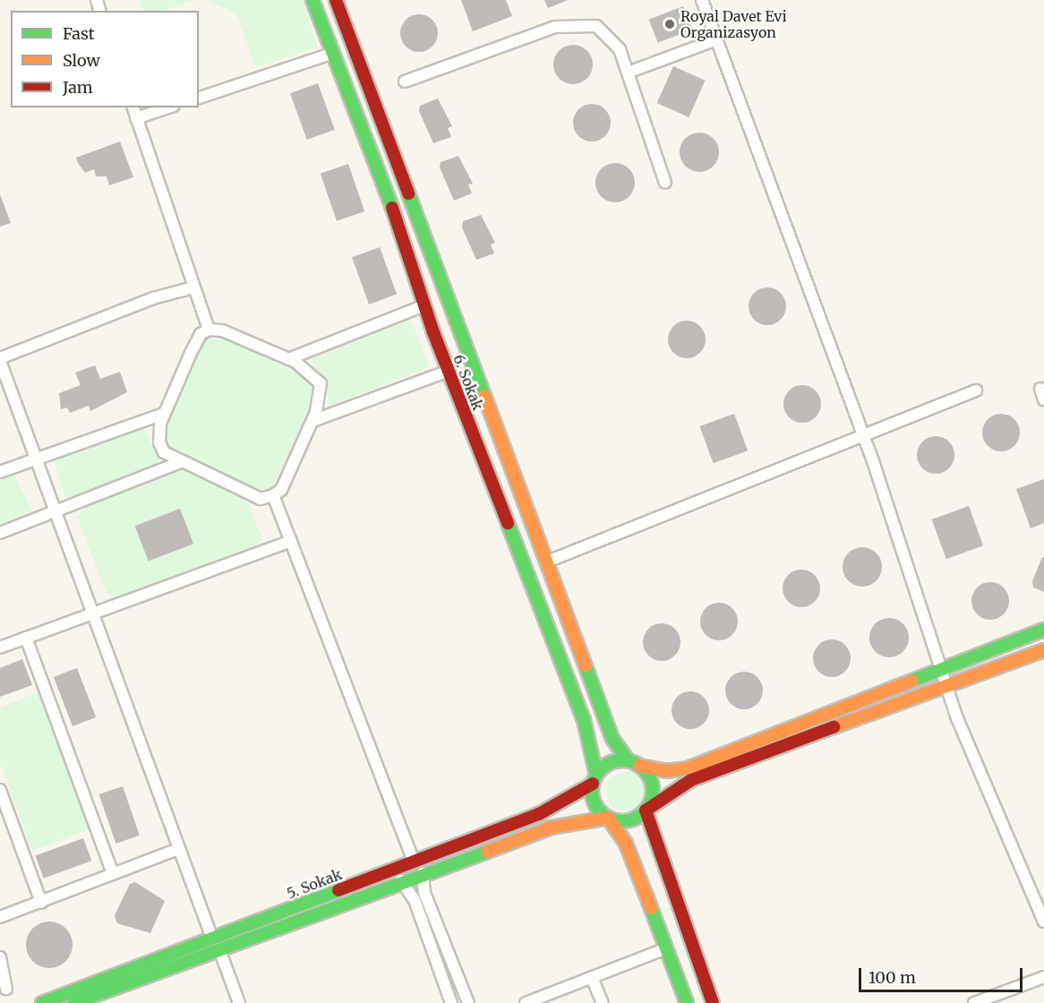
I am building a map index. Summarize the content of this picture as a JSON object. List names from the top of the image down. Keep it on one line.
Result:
{"streets":{"street":["6. Sokak","5. Sokak"]},"crossings":[["6. Sokak","5. Sokak"]],"places":["Royal Davet Evi Organizasyon"],"legend":["Fast","Slow","Jam"],"scale_bar":"100 m"}
